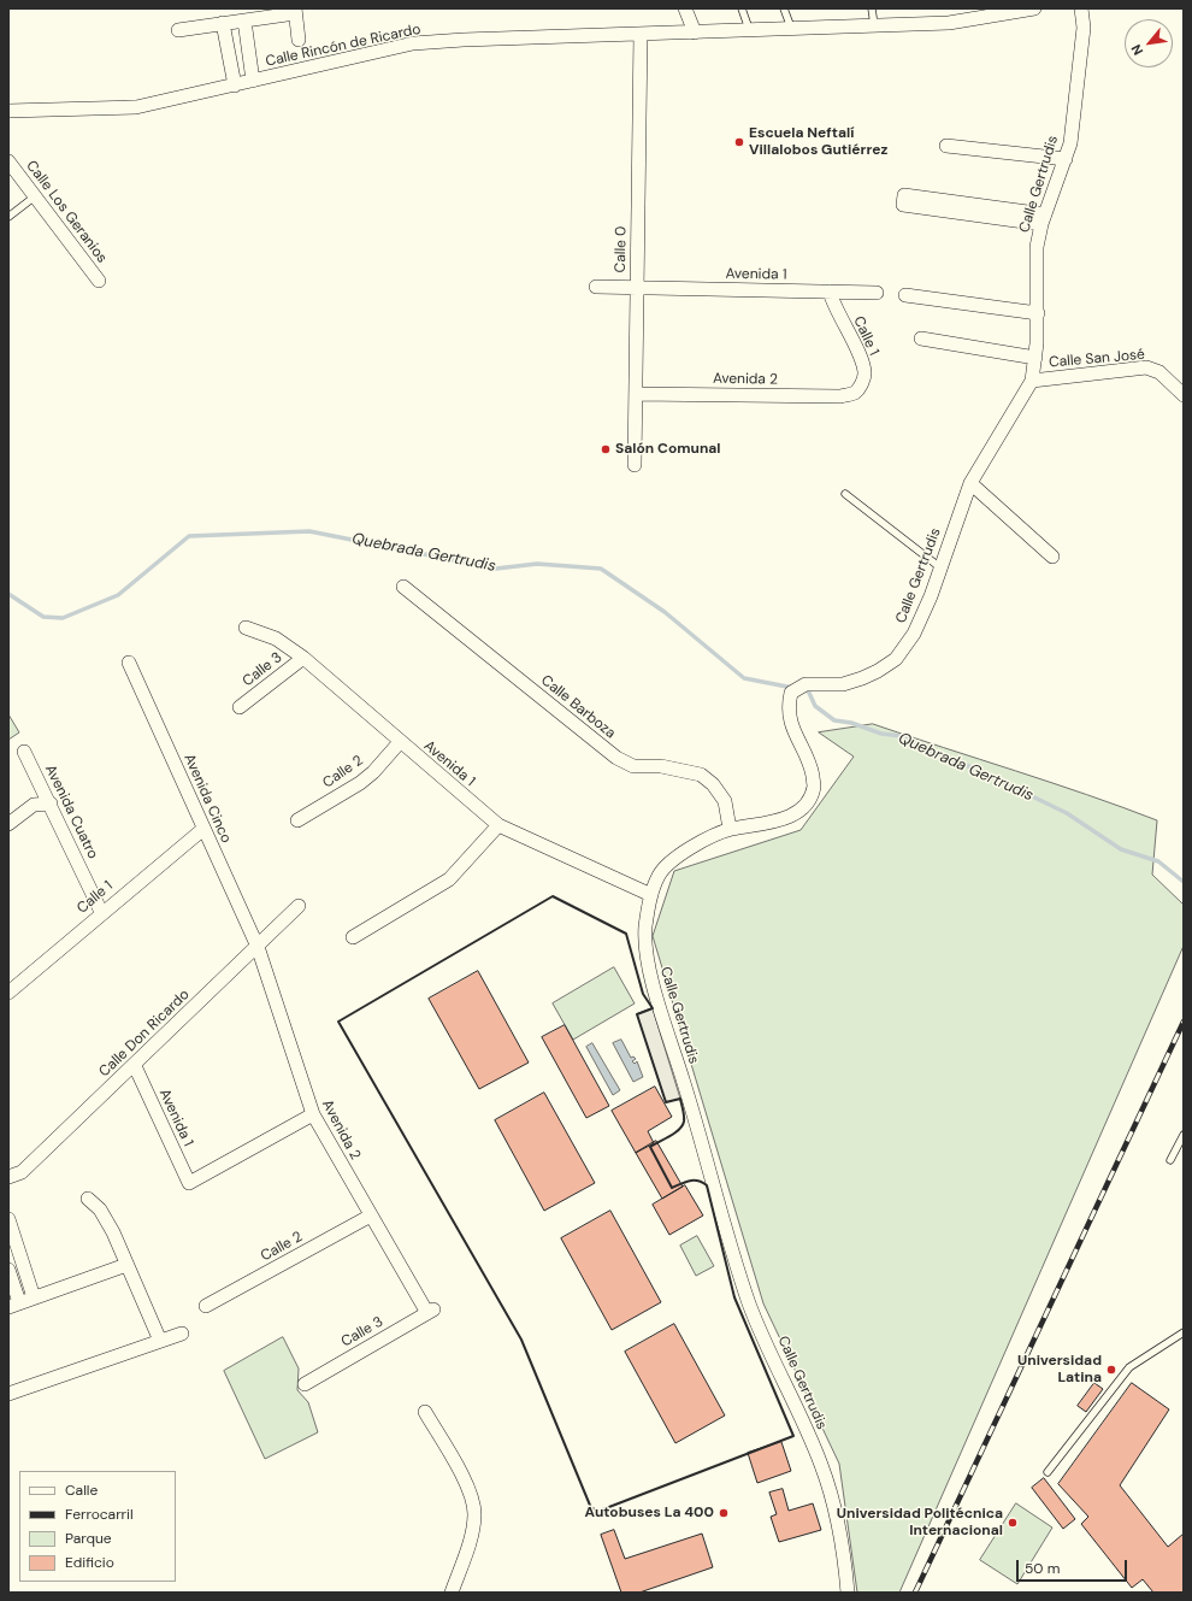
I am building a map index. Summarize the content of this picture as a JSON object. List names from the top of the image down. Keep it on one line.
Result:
{"streets":{"street":["Calle Rincón de Ricardo","Calle Gertrudis","Calle Los Geranios","Calle 0","Avenida 1","Calle 1","Calle San José","Avenida 2","Calle 3","Calle Barboza","Calle 2","Avenida Cinco","Avenida Cuatro","Calle Don Ricardo"]},"crossings":[["Calle Rincón de Ricardo","Calle 0"],["Calle Gertrudis","Avenida 1"],["Calle Gertrudis","Calle San José"],["Calle Gertrudis","Calle Barboza"],["Calle 0","Avenida 1"],["Calle 0","Avenida 2"],["Avenida 1","Calle 1"],["Avenida 1","Avenida 2"],["Avenida 1","Calle 3"],["Avenida 1","Calle 2"],["Avenida 1","Calle Don Ricardo"],["Calle 1","Avenida 2"],["Calle 1","Avenida Cinco"],["Calle 1","Avenida Cuatro"],["Avenida 2","Calle 3"],["Avenida 2","Calle 2"],["Avenida 2","Avenida Cinco"],["Avenida 2","Calle Don Ricardo"],["Avenida Cinco","Calle Don Ricardo"]],"water":["Quebrada Gertrudis"],"places":["Escuela Neftalí Villalobos Gutiérrez","Salón Comunal","Universidad Latina","Autobuses La 400","Universidad Politécnica Internacional"],"legend":["Calle","Ferrocarril","Parque","Edificio"],"scale_bar":"50 m","north":"bottom left"}
